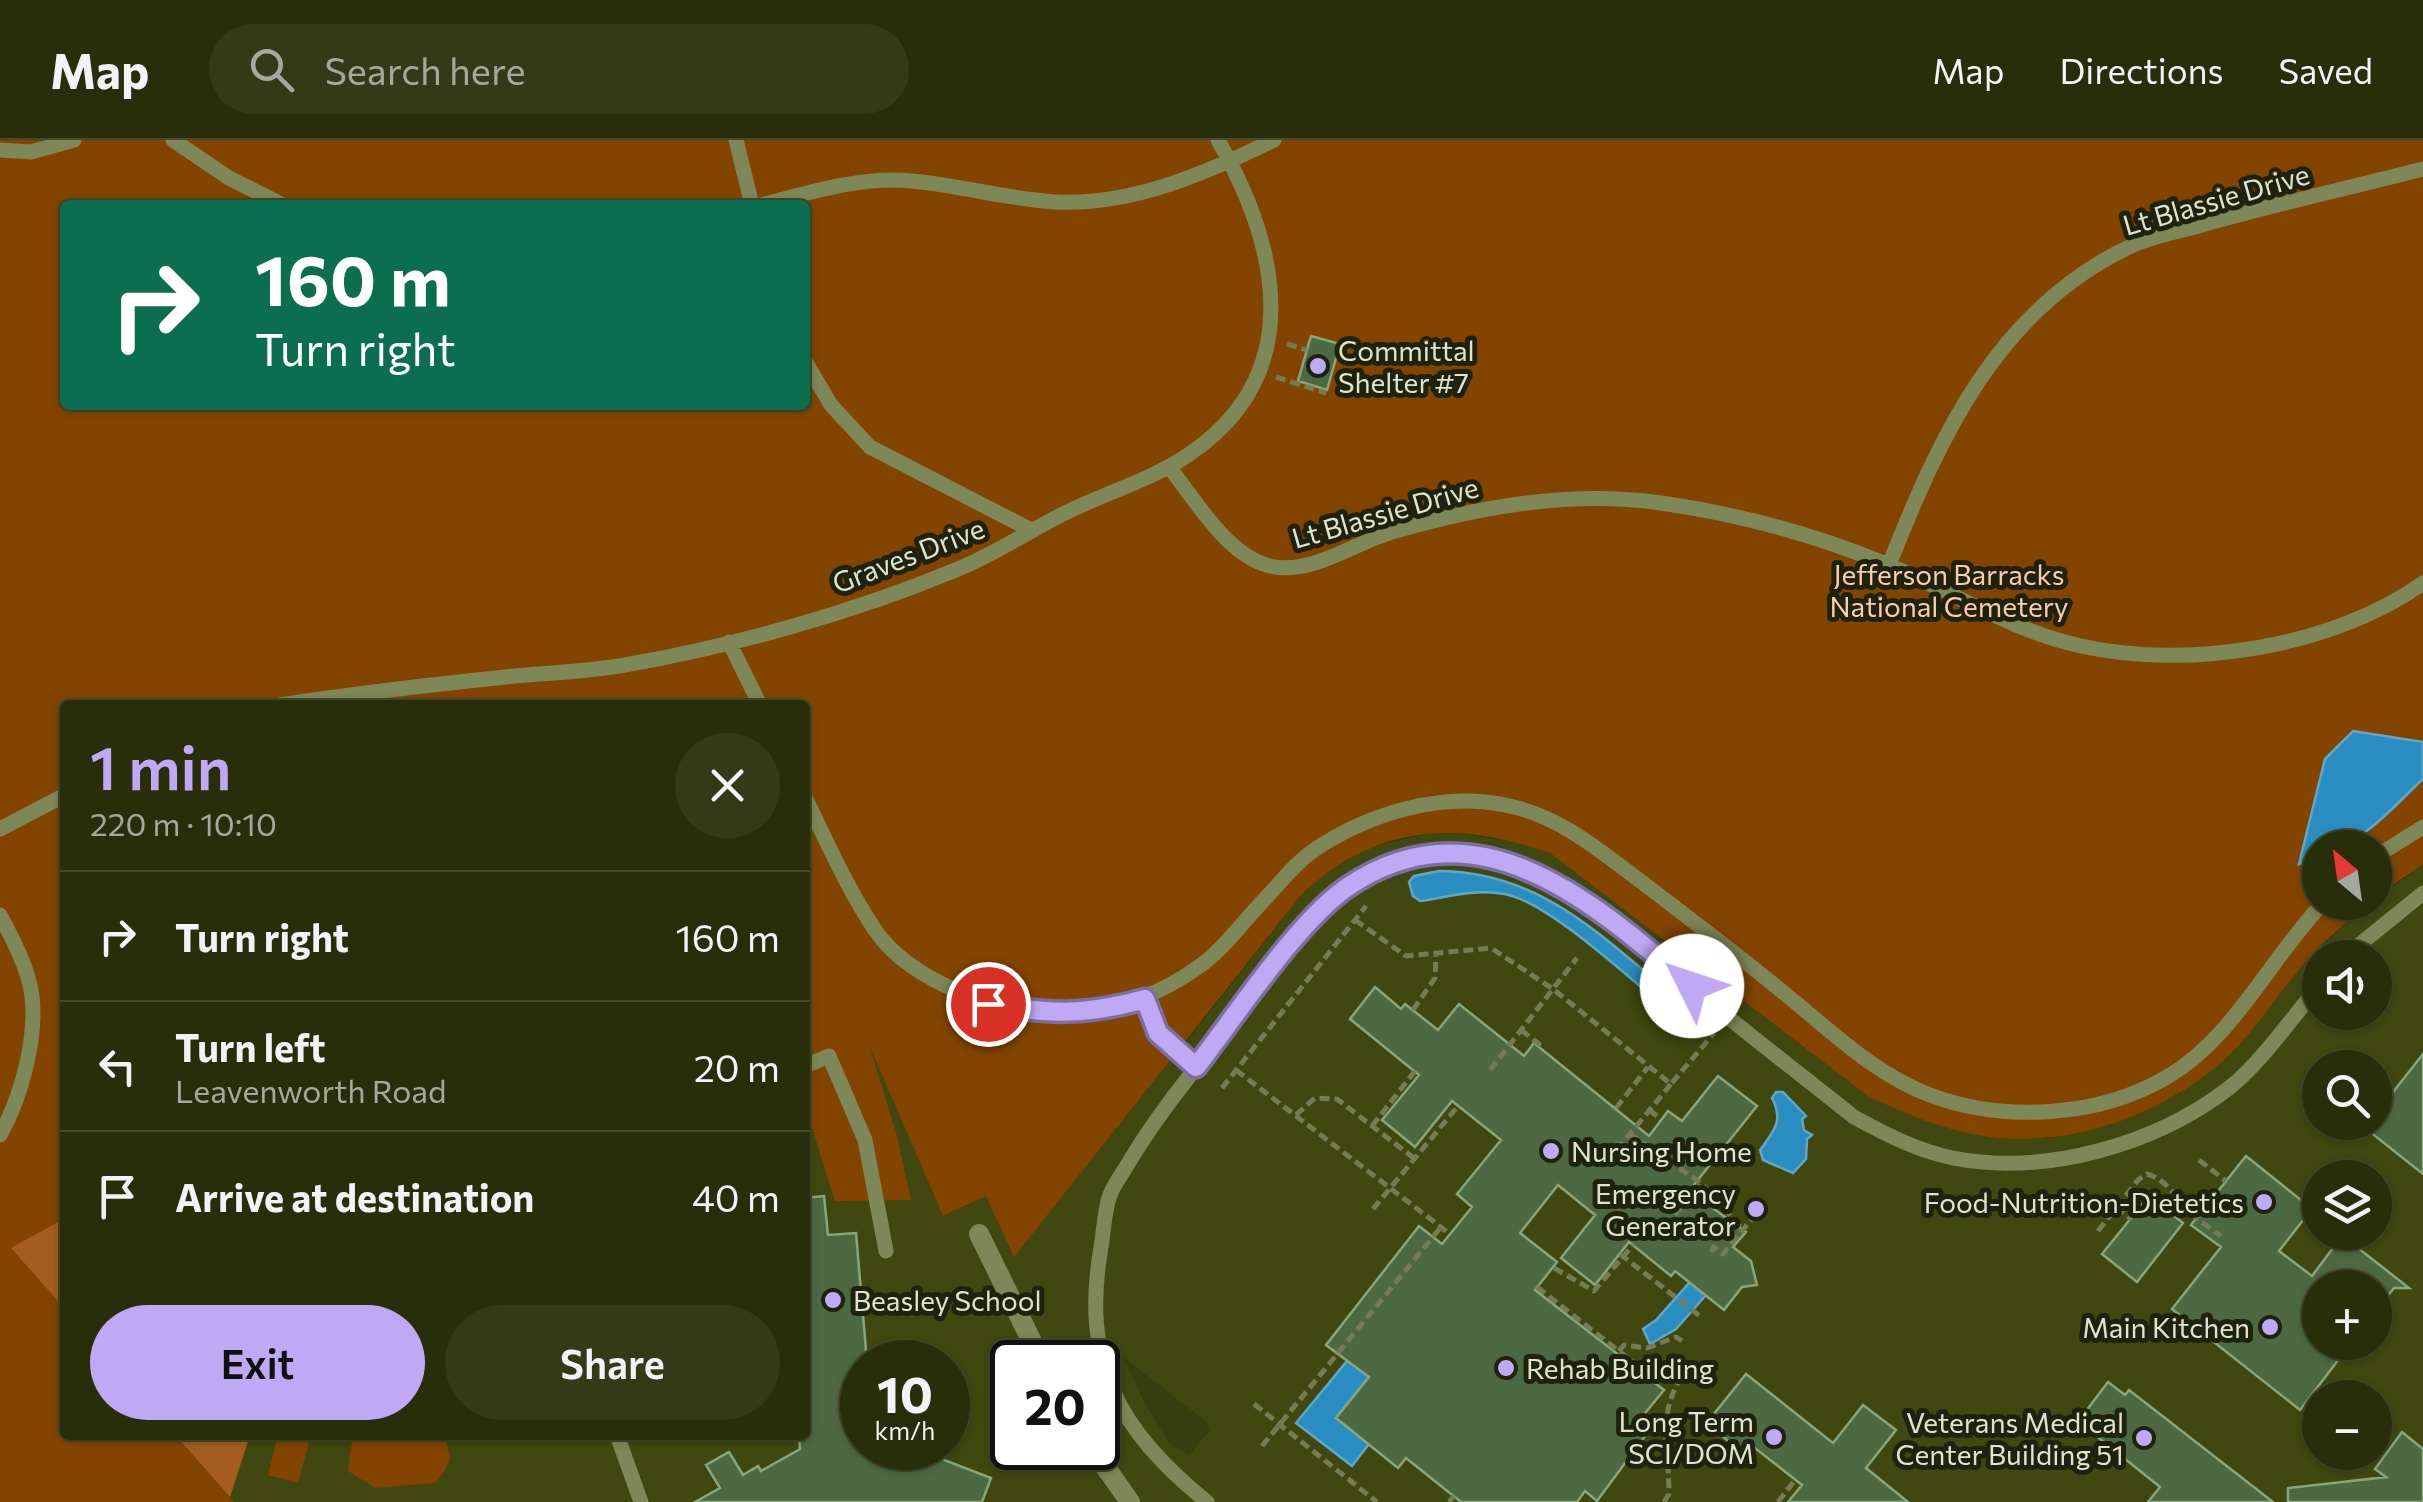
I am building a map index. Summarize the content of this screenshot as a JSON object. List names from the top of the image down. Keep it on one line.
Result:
{"streets":{"lane":["Lt Blassie Drive","Graves Drive"]},"crossings":[["Lt Blassie Drive","Graves Drive"]],"parks":["Jefferson Barracks National Cemetery"],"places":["Committal Shelter #7","Nursing Home","Food-Nutrition-Dietetics","Emergency Generator","Beasley School","Main Kitchen","Rehab Building","Long Term SCI/DOM","Veterans Medical Center Building 51"],"north":"top left","page":{"header":"Map","search":"Search here","nav":["Map","Directions","Saved"],"turn":["160 m","Turn right"],"heading":["1 min","220 m · 10:10"],"map_buttons":["+","−"],"list":[{"name":"Turn right","value":"160 m"},{"name":"Turn left","note":"Leavenworth Road","value":"20 m"},{"name":"Arrive at destination","value":"40 m"}],"buttons":["Exit","Share"],"speed":"10 km/h","limit":"20"}}
